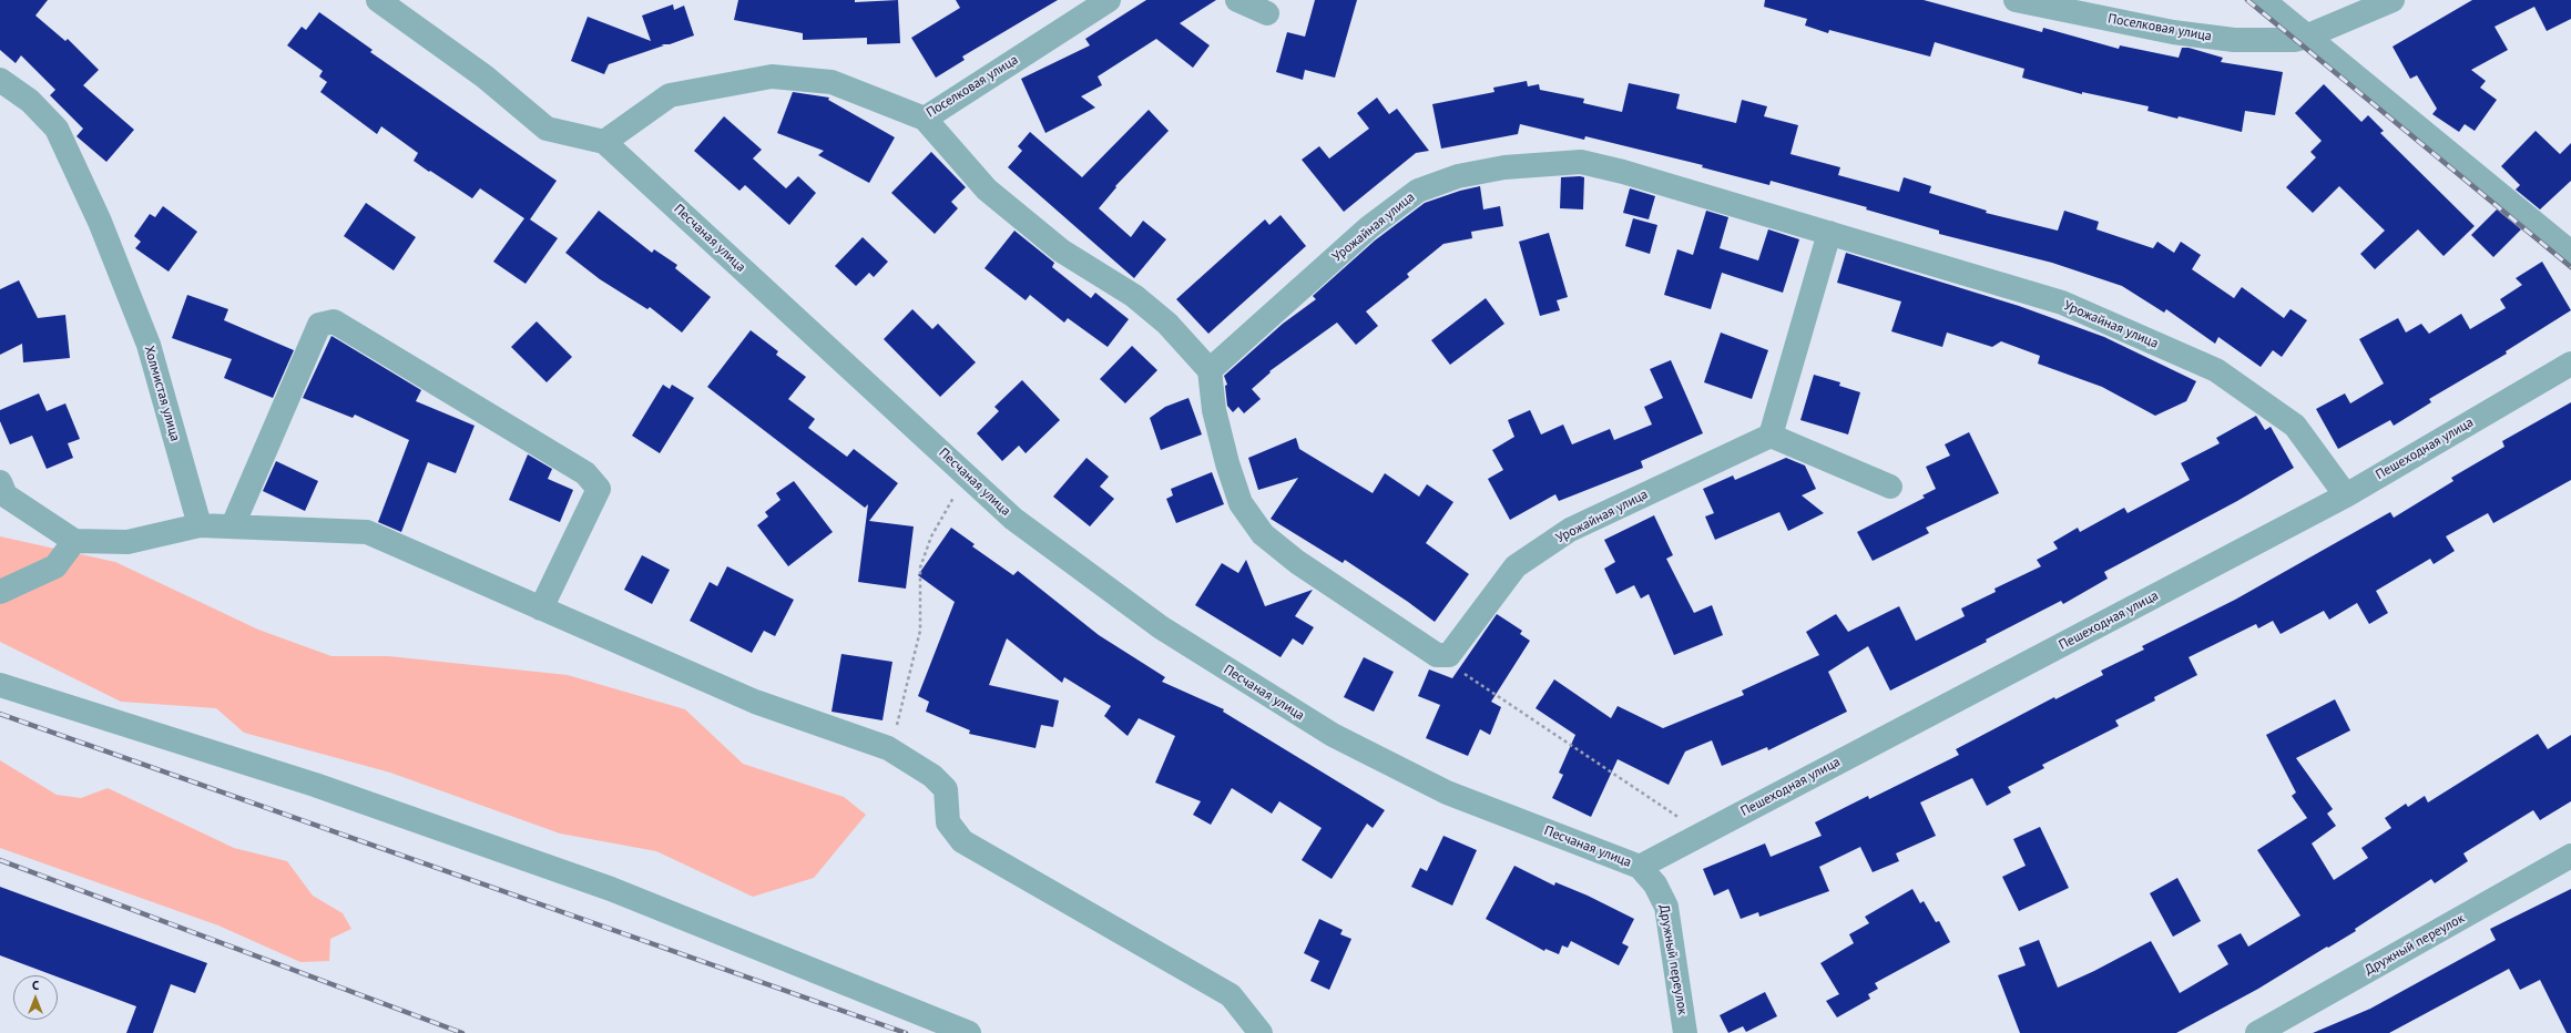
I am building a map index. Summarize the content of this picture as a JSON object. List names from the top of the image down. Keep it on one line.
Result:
{"streets":{"street":["Поселковая улица","Урожайная улица","Песчаная улица","Холмистая улица","Пешеходная улица","Дружный переулок"]},"crossings":[["Поселковая улица","Песчаная улица"],["Урожайная улица","Пешеходная улица"],["Песчаная улица","Пешеходная улица"],["Песчаная улица","Дружный переулок"],["Пешеходная улица","Дружный переулок"]],"north":"top"}
